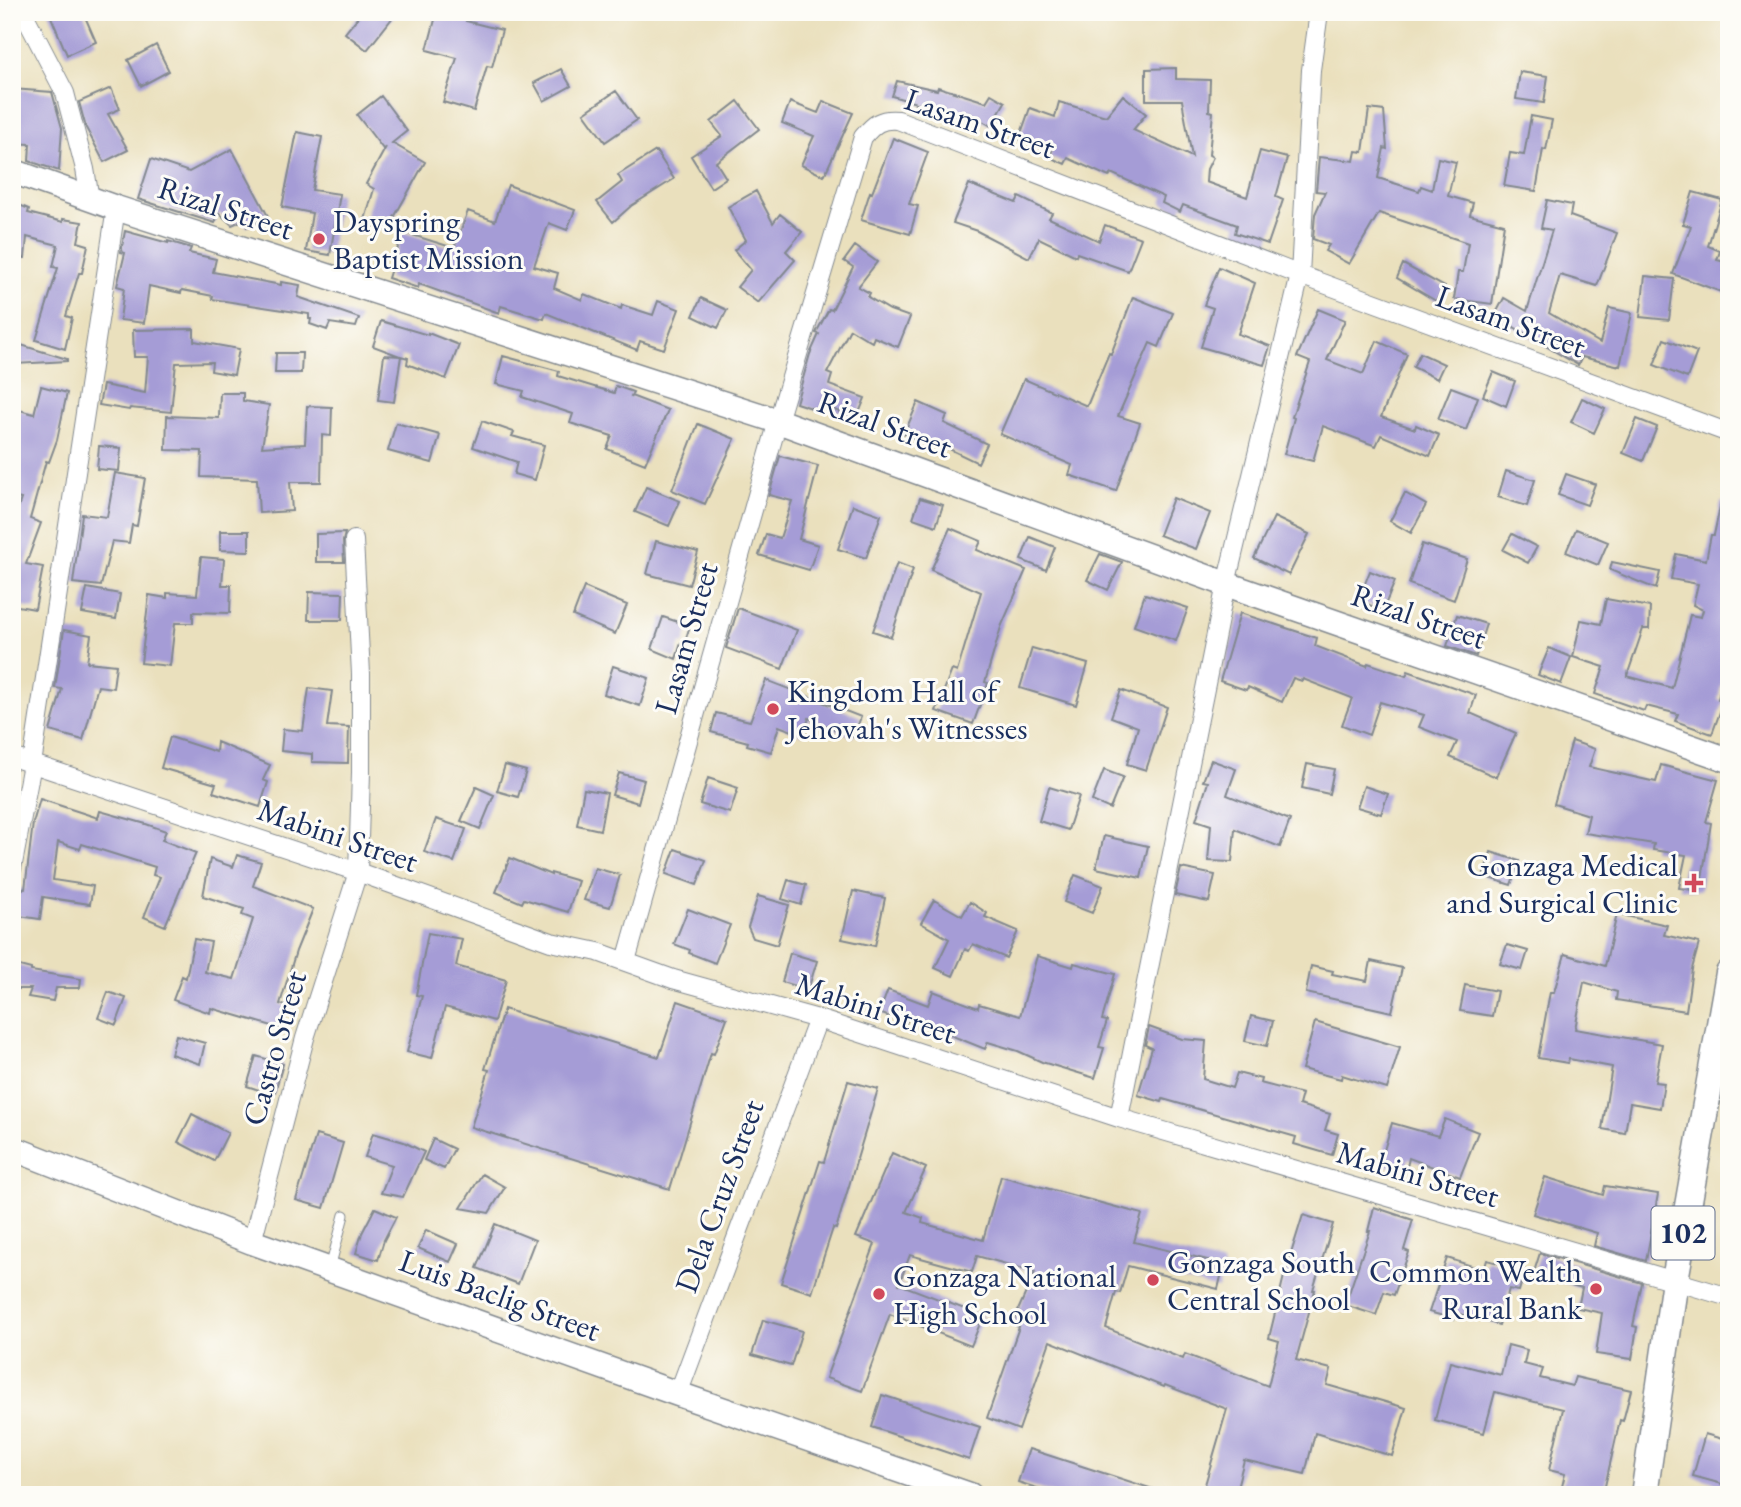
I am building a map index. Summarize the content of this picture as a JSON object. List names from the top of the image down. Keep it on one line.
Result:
{"streets":{"main road":["102"],"street":["Lasam Street","Rizal Street","Mabini Street","Castro Street","Dela Cruz Street","Luis Baclig Street"]},"crossings":[["Lasam Street","Rizal Street"],["Lasam Street","Mabini Street"],["Mabini Street","Castro Street"],["Mabini Street","Dela Cruz Street"],["Mabini Street","102"],["Castro Street","Luis Baclig Street"],["Dela Cruz Street","Luis Baclig Street"]],"places":{"other":["Dayspring Baptist Mission","Kingdom Hall of Jehovah's Witnesses","Gonzaga South Central School","Common Wealth Rural Bank","Gonzaga National High School"],"health":["Gonzaga Medical and Surgical Clinic"]}}
